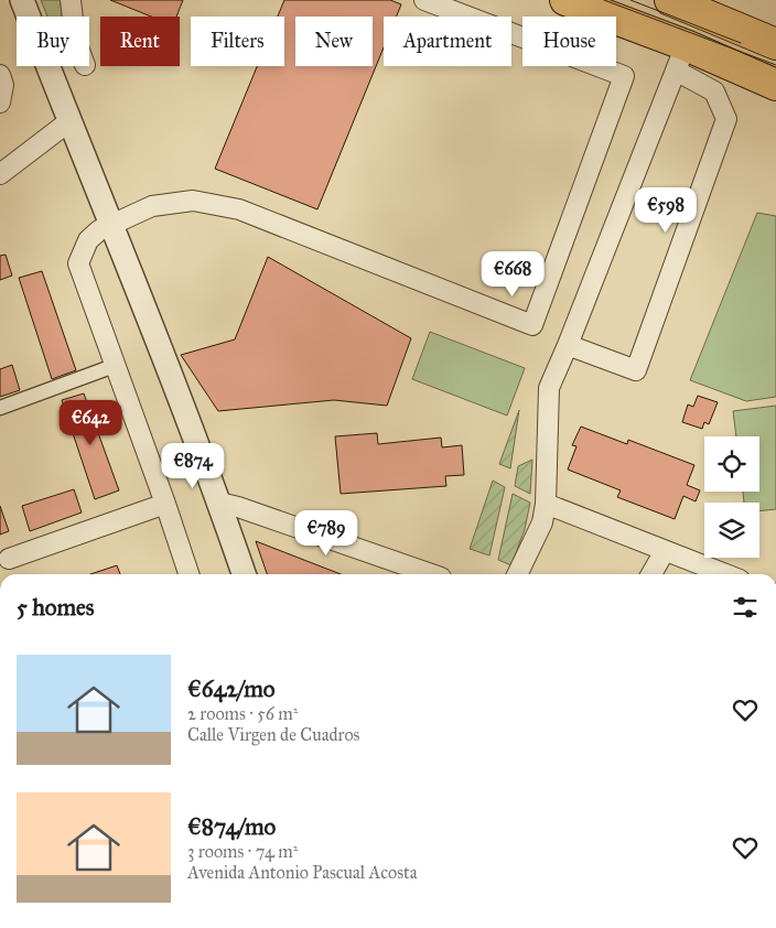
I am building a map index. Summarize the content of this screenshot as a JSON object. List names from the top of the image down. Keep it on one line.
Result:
{"page":{"chip":["Buy","Rent","Filters","New","Apartment","House"],"price":["€598","€668","€642","€874","€789"],"heading":"5 homes","list":[{"name":"€642/mo","note":"2 rooms · 56 m² · Calle Virgen de Cuadros"},{"name":"€874/mo","note":"3 rooms · 74 m² · Avenida Antonio Pascual Acosta"}]}}
